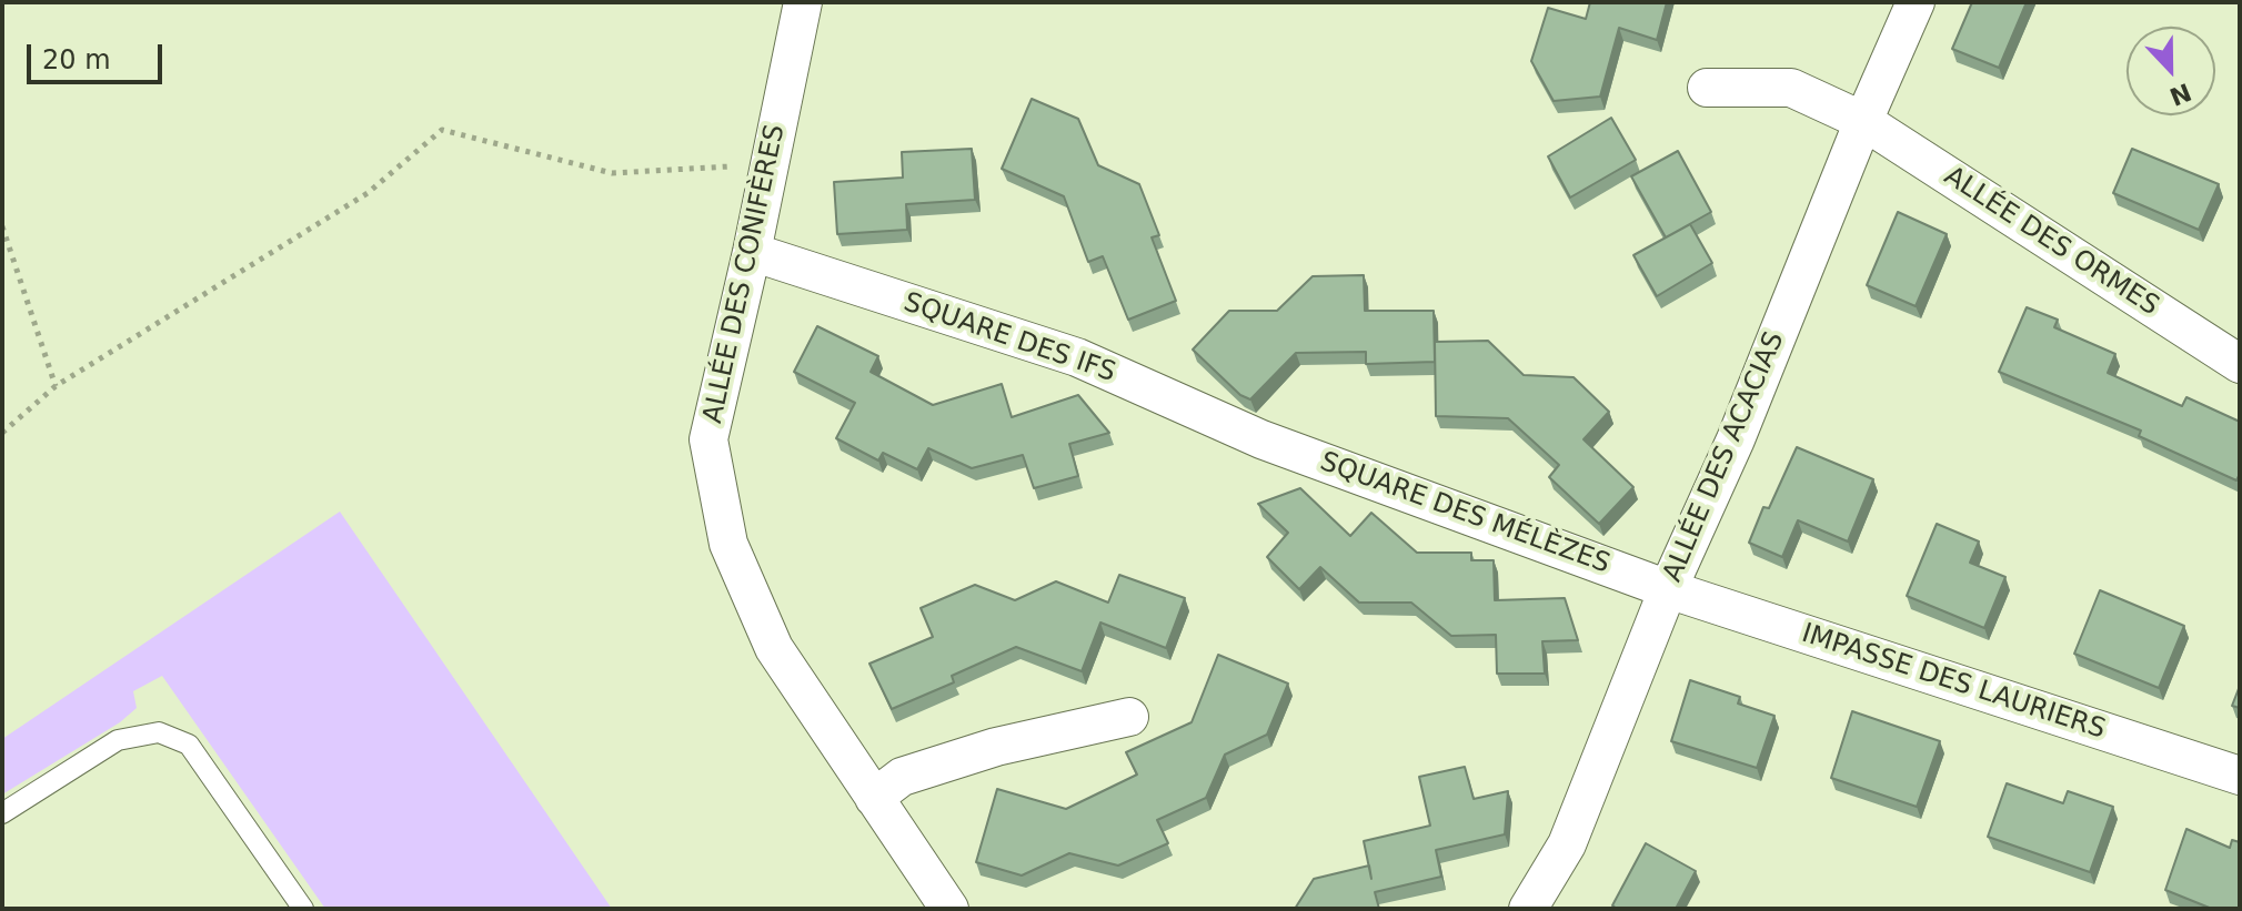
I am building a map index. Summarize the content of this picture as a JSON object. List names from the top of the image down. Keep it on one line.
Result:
{"streets":{"street":["ALLÉE DES ORMES","ALLÉE DES CONIFÈRES","SQUARE DES IFS","ALLÉE DES ACACIAS","SQUARE DES MÉLÈZES","IMPASSE DES LAURIERS"]},"crossings":[["ALLÉE DES ORMES","ALLÉE DES ACACIAS"],["ALLÉE DES CONIFÈRES","SQUARE DES IFS"],["SQUARE DES IFS","SQUARE DES MÉLÈZES"],["ALLÉE DES ACACIAS","SQUARE DES MÉLÈZES"],["ALLÉE DES ACACIAS","IMPASSE DES LAURIERS"],["SQUARE DES MÉLÈZES","IMPASSE DES LAURIERS"]],"scale_bar":"20 m","north":"bottom"}
